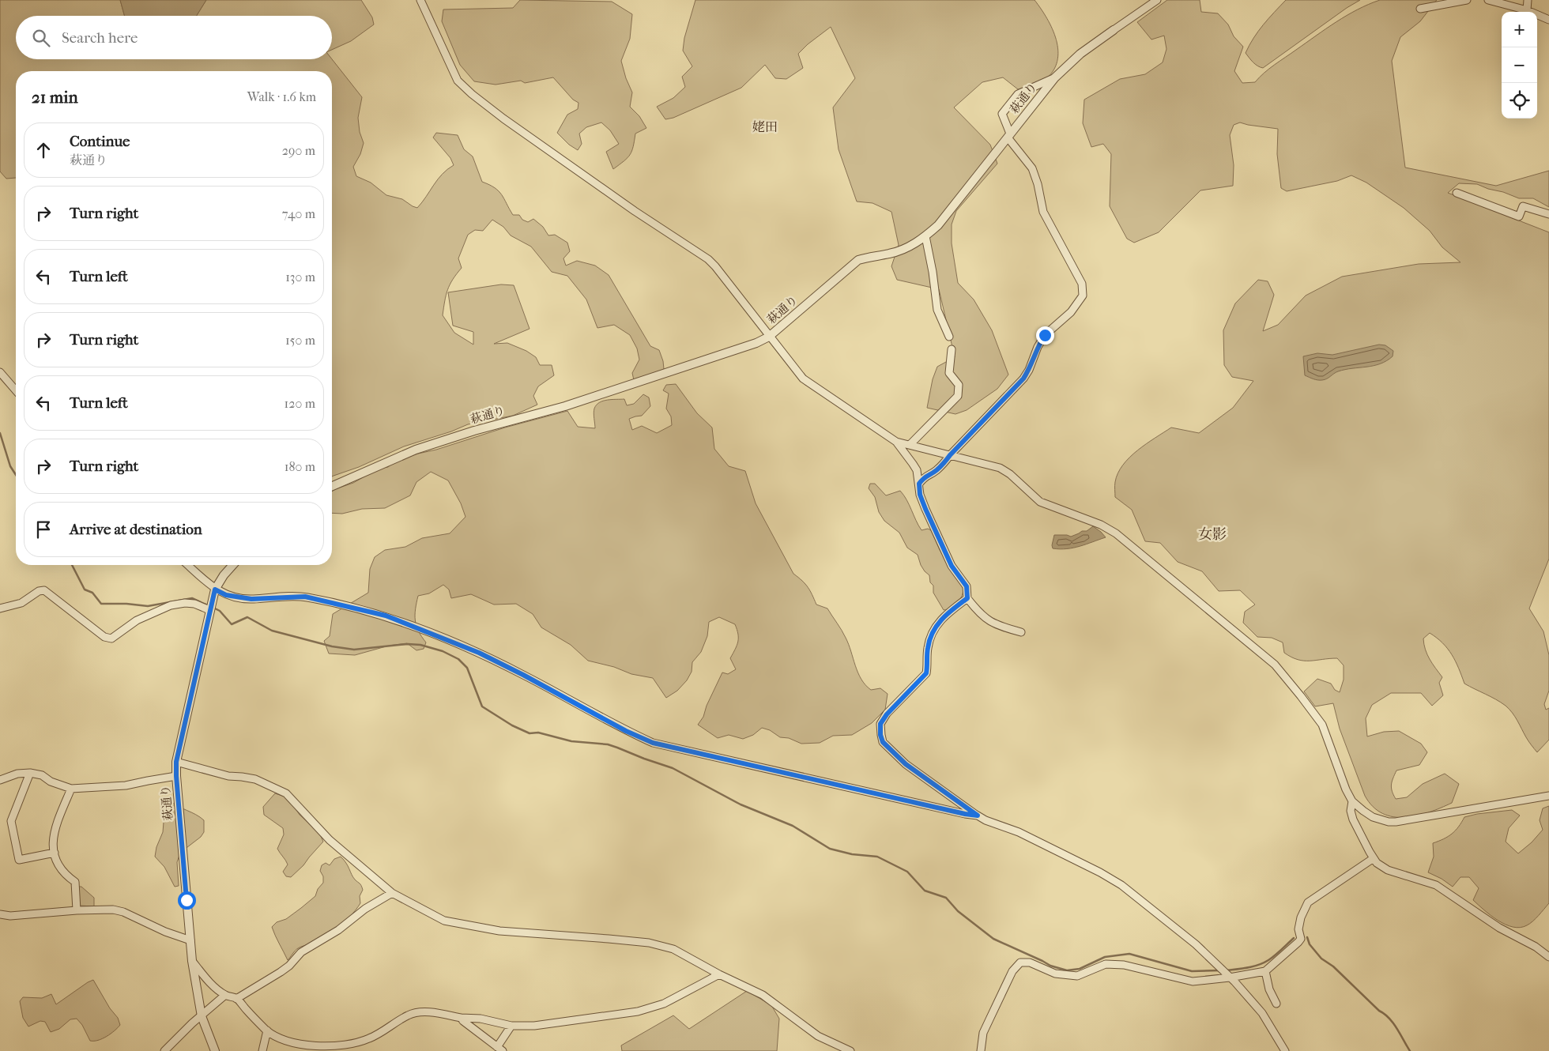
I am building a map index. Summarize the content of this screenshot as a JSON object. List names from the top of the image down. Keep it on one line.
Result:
{"streets":{"street":["萩通り"]},"districts":["姥田","女影"],"page":{"map_buttons":["+","−"],"search":"Search here","heading":["21 min","Walk · 1.6 km"],"list":[["Continue","萩通り","290 m"],["Turn right","740 m"],["Turn left","130 m"],["Turn right","150 m"],["Turn left","120 m"],["Turn right","180 m"],"Arrive at destination"]}}
